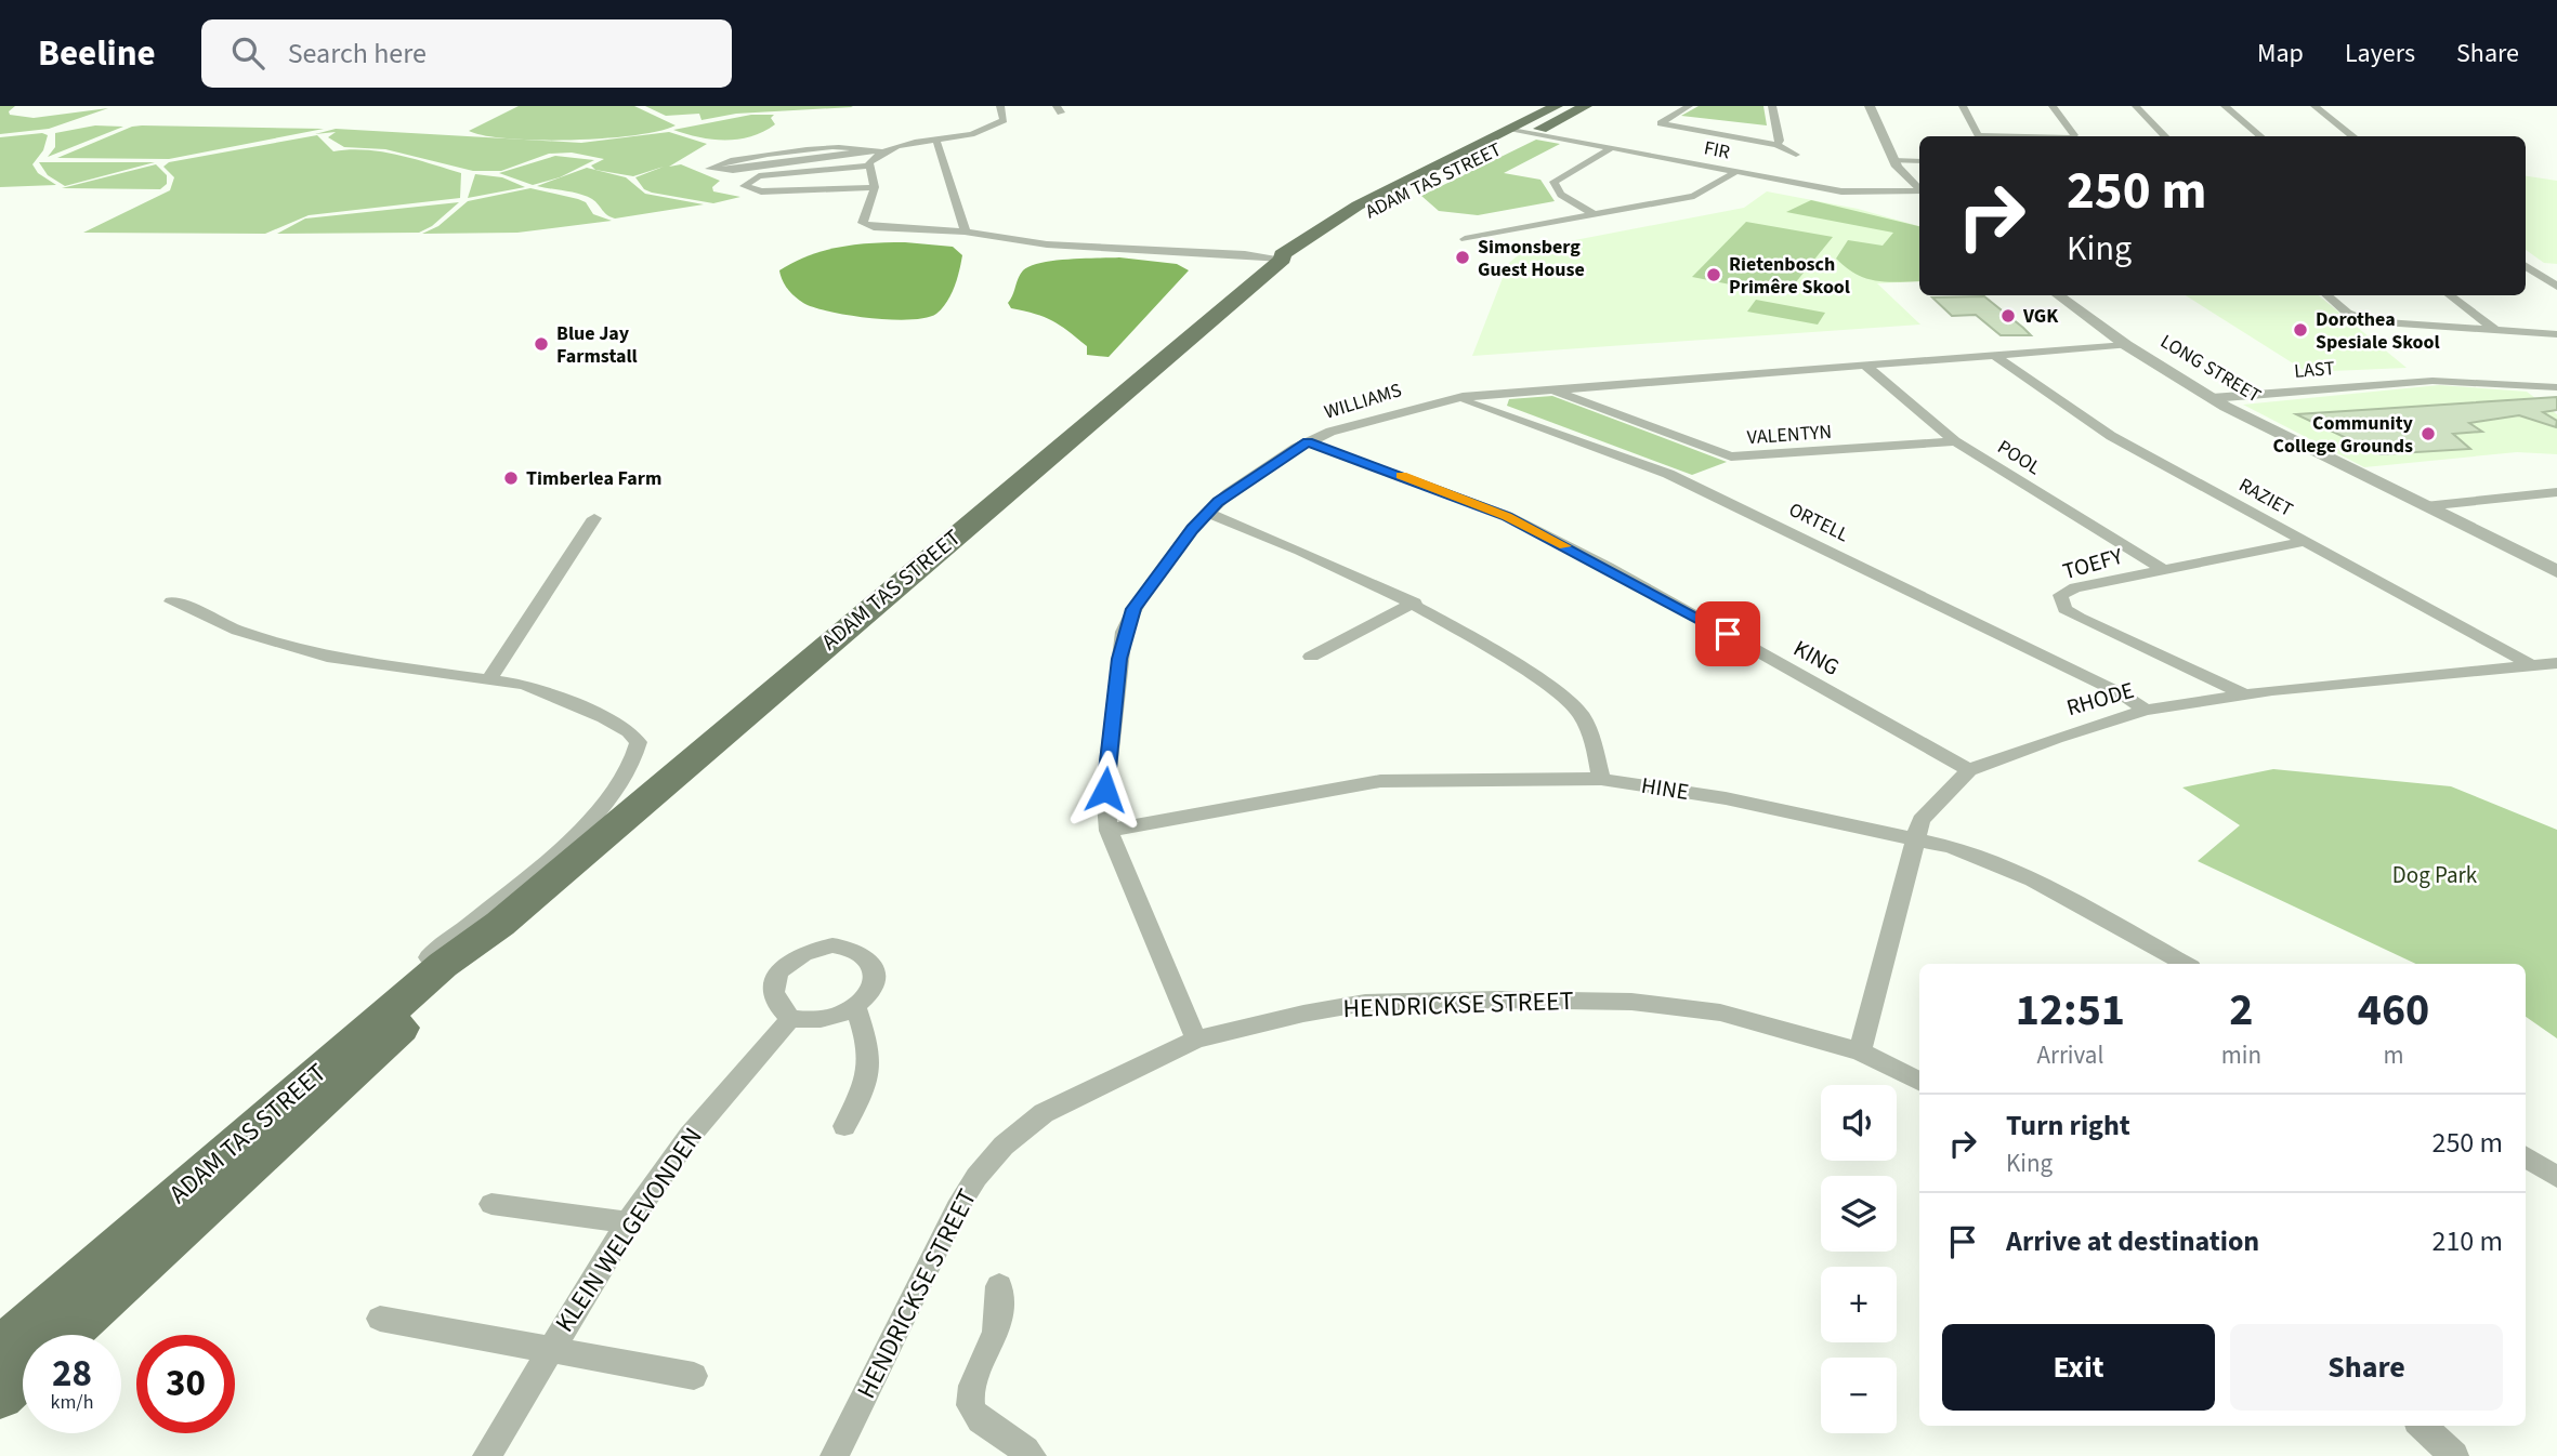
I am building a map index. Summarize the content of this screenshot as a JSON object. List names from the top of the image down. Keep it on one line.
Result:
{"streets":{"main road":["ADAM TAS STREET"],"street":["FIR","LONG STREET","LAST","WILLIAMS","VALENTYN","POOL","RAZIET","ORTELL","TOEFY","KING","RHODE","HINE","HENDRICKSE STREET","KLEIN WELGEVONDEN"]},"crossings":[["FIR","ADAM TAS STREET"],["LONG STREET","LAST"],["LONG STREET","WILLIAMS"],["WILLIAMS","VALENTYN"],["WILLIAMS","POOL"],["WILLIAMS","RAZIET"],["WILLIAMS","ORTELL"],["WILLIAMS","KING"],["WILLIAMS","HINE"],["WILLIAMS","HENDRICKSE STREET"],["VALENTYN","POOL"],["POOL","TOEFY"],["RAZIET","TOEFY"],["RAZIET","RHODE"],["ORTELL","RHODE"],["TOEFY","RHODE"],["KING","RHODE"],["RHODE","HINE"],["RHODE","HENDRICKSE STREET"]],"parks":["Dog Park"],"places":["Simonsberg Guest House","Rietenbosch Primêre Skool","VGK","Dorothea Spesiale Skool","Blue Jay Farmstall","Community College Grounds","Timberlea Farm"],"page":{"header":"Beeline","search":"Search here","nav":["Map","Layers","Share"],"turn":["250 m","King"],"eta":["12:51","Arrival","2","min","460","m"],"map_buttons":["+","−"],"list":[{"name":"Turn right","note":"King","value":"250 m"},{"name":"Arrive at destination","value":"210 m"}],"buttons":["Exit","Share"],"speed":"28 km/h","limit":"30"}}
